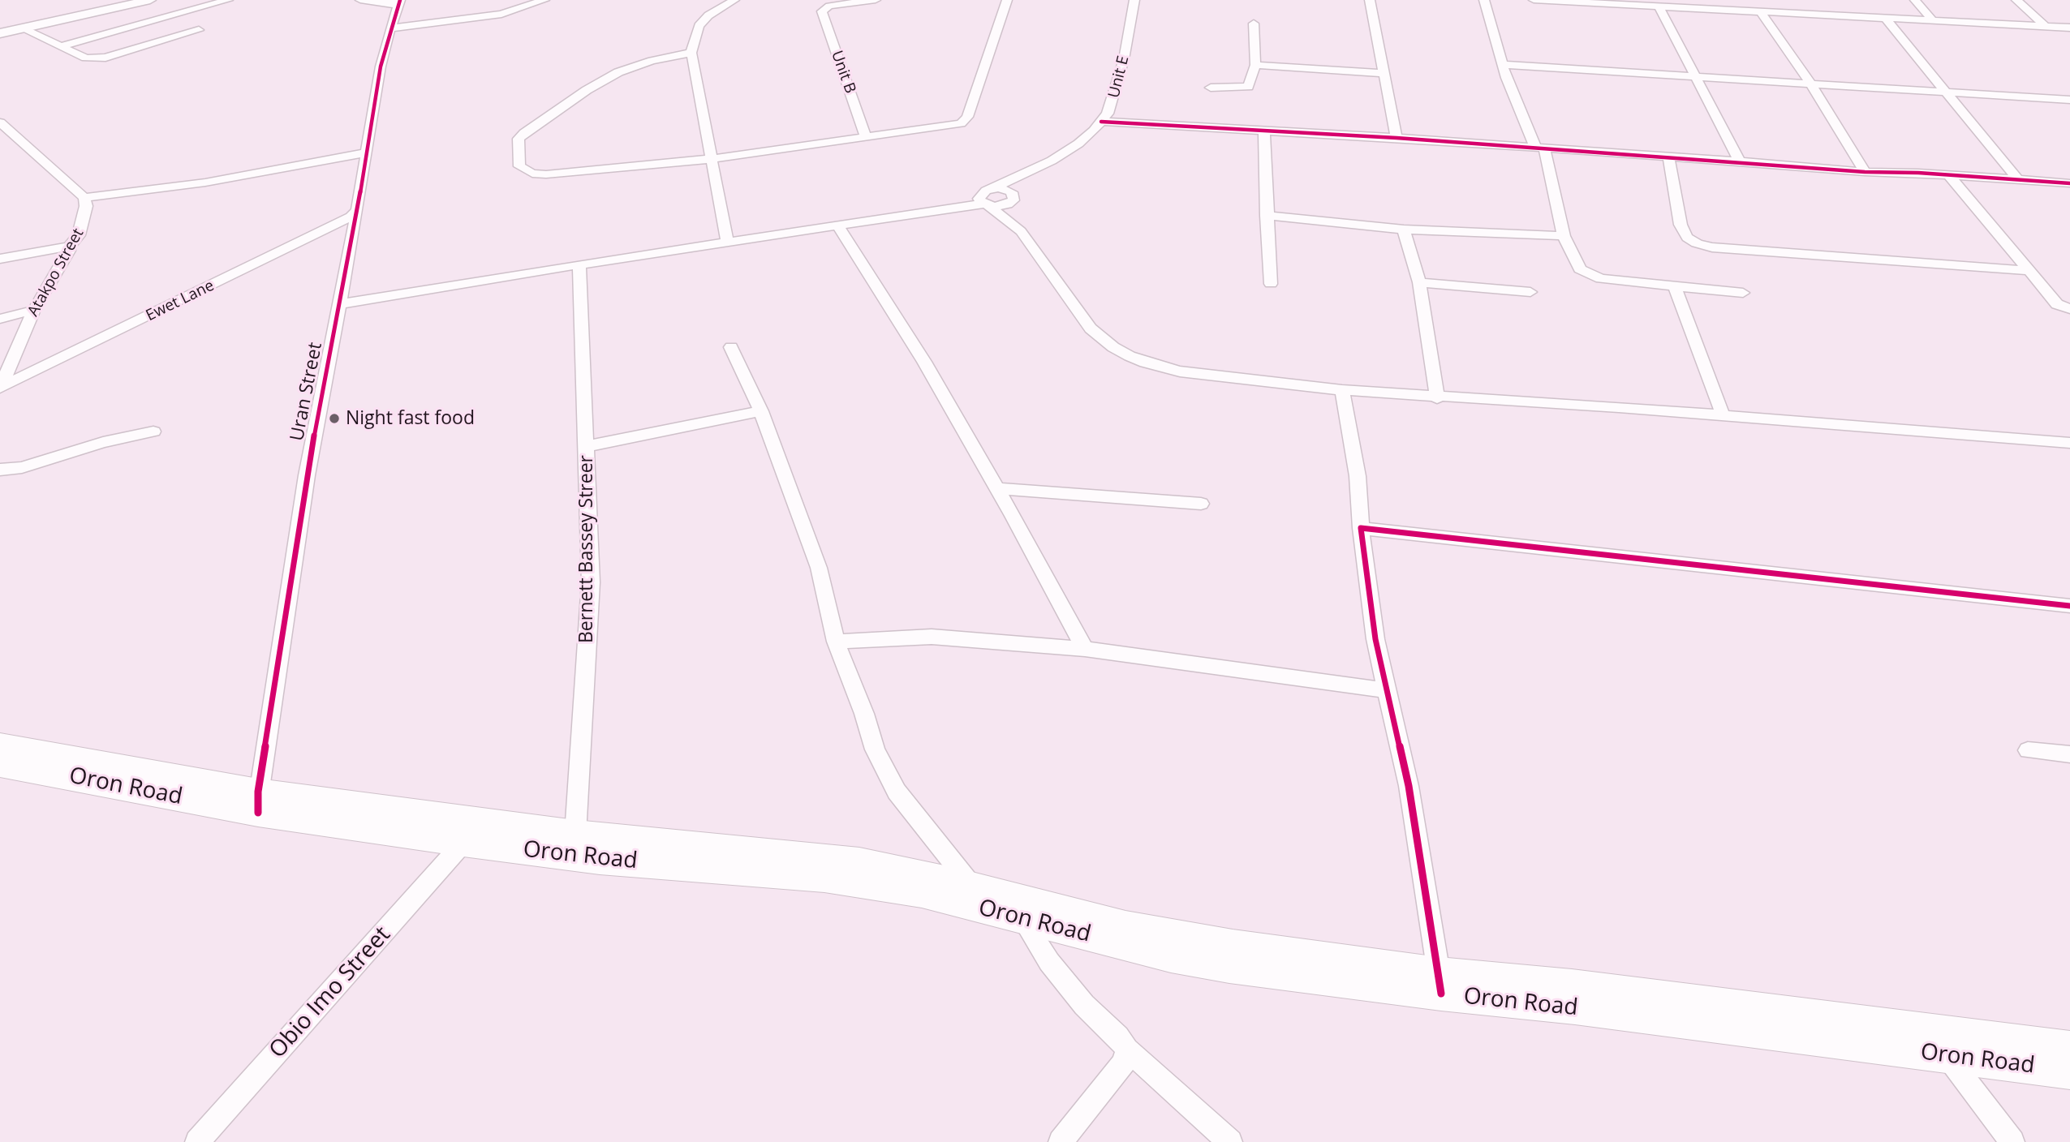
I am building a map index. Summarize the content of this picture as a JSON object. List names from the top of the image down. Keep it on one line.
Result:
{"streets":{"highway":["Oron Road"],"street":["Unit B","Unit E","Atakpo Street","Ewet Lane","Uran Street","Bernett Bassey Streer","Obio Imo Street"]},"crossings":[["Atakpo Street","Ewet Lane"],["Ewet Lane","Uran Street"],["Uran Street","Oron Road"],["Bernett Bassey Streer","Oron Road"],["Oron Road","Obio Imo Street"]],"places":["Night fast food"]}
